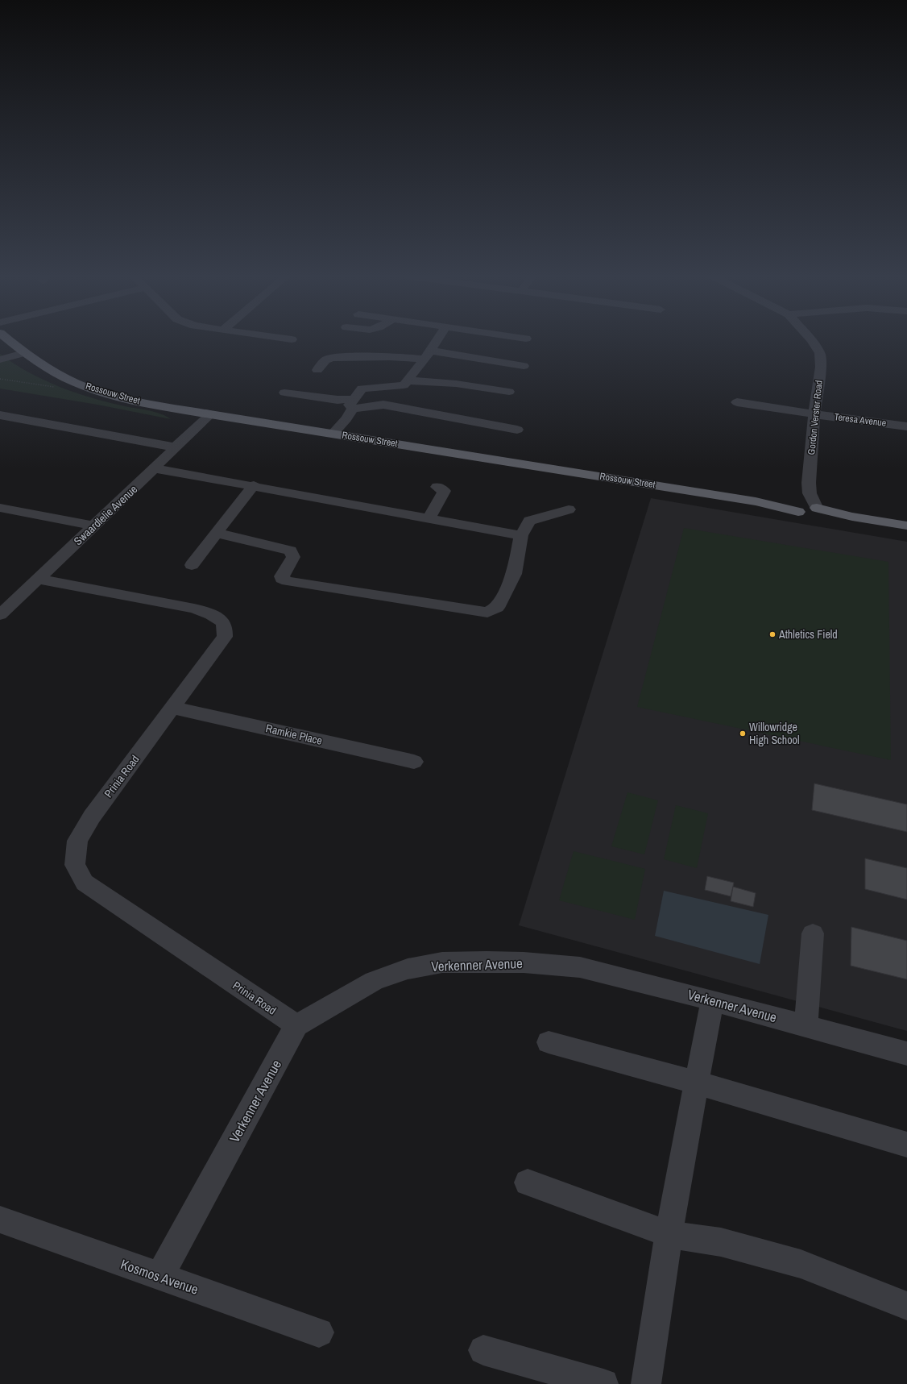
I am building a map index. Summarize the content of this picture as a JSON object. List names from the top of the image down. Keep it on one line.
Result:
{"streets":{"main road":["Rossouw Street"],"street":["Gordon Verster Road","Teresa Avenue","Swaardlelie Avenue","Ramkie Place","Prinia Road","Verkenner Avenue","Kosmos Avenue"]},"crossings":[["Rossouw Street","Gordon Verster Road"],["Rossouw Street","Swaardlelie Avenue"],["Gordon Verster Road","Teresa Avenue"],["Swaardlelie Avenue","Prinia Road"],["Ramkie Place","Prinia Road"],["Prinia Road","Verkenner Avenue"],["Verkenner Avenue","Kosmos Avenue"]],"places":["Athletics Field","Willowridge High School"]}
